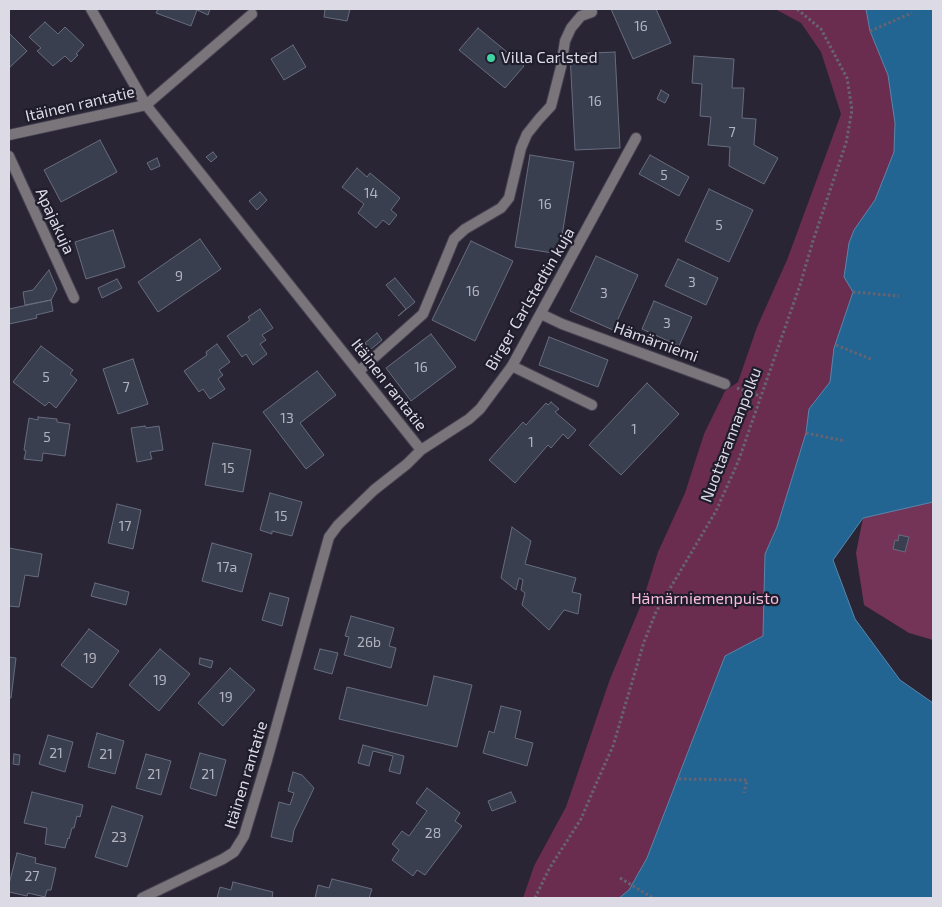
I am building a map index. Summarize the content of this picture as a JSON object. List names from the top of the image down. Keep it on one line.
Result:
{"streets":{"street":["Itäinen rantatie","Apajakuja","Birger Carlstedtin kuja","Hämärniemi"],"path":["Nuottarannanpolku"]},"crossings":[["Itäinen rantatie","Birger Carlstedtin kuja"],["Birger Carlstedtin kuja","Hämärniemi"]],"parks":["Hämärniemenpuisto"],"places":["Villa Carlsted"],"house_numbers":["16","16","7","5","14","16","5","9","3","16","3","3","16","5","7","13","1","5","1","15","15","17","17a","26b","19","19","19","21","21","21","21","28","23","27"]}
